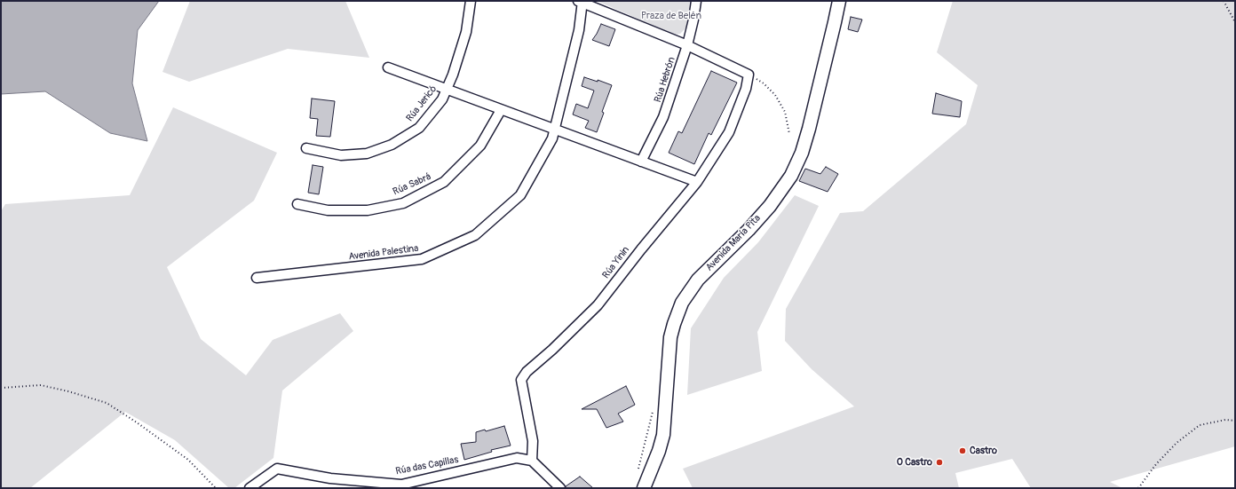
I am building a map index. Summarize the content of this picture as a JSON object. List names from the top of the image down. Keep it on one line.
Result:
{"streets":{"main road":["Avenida María Pita"],"street":["Rúa Hebrón","Rúa Jericó","Rúa Sabrá","Avenida Palestina","Rúa Yinin","Rúa das Capillas"]},"crossings":[["Rúa Yinin","Rúa das Capillas"]],"parks":["Praza de Belén"],"places":["Castro","O Castro"]}
